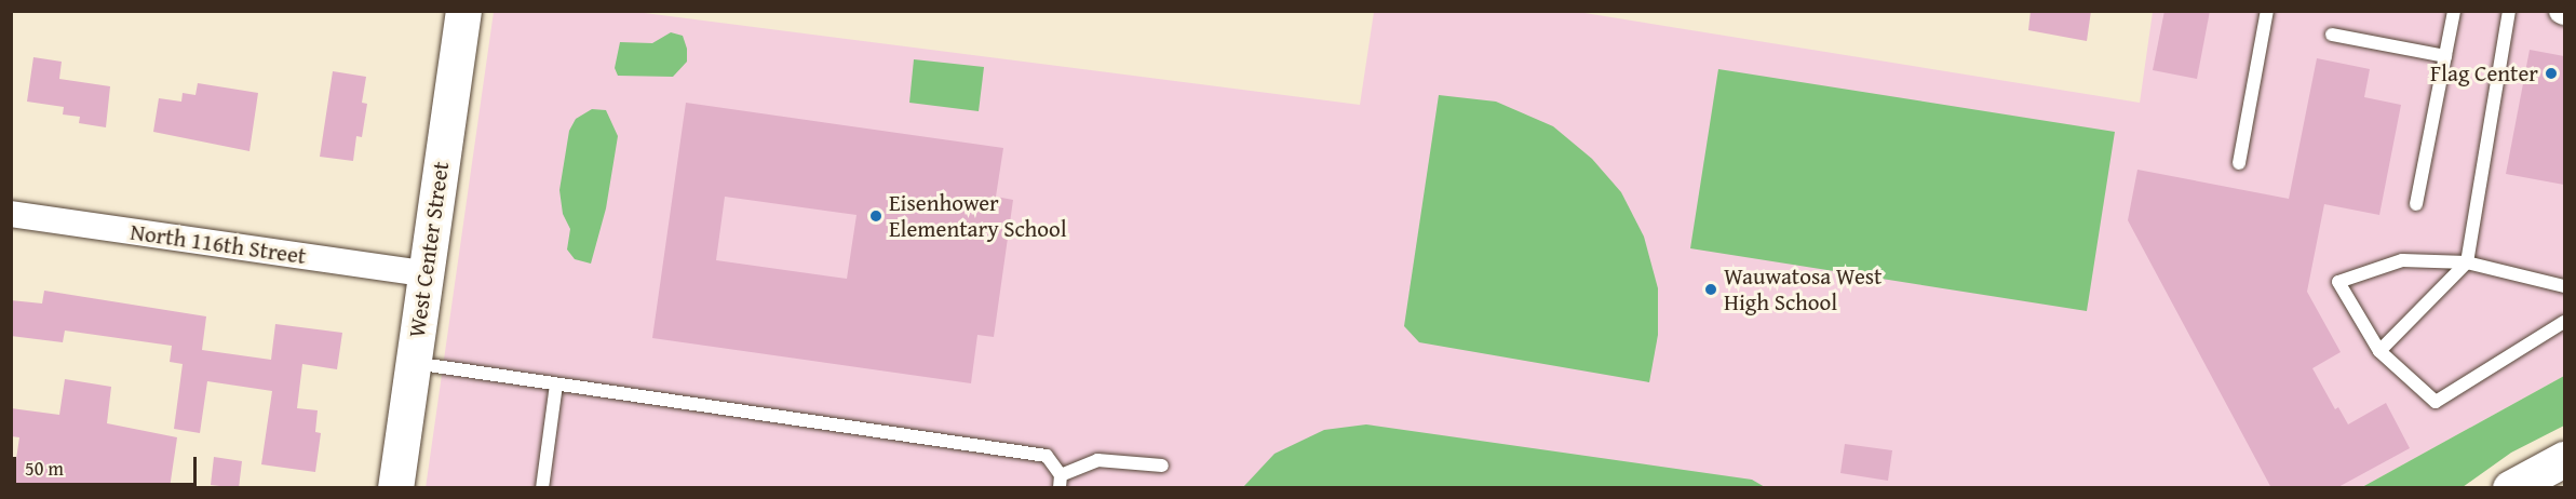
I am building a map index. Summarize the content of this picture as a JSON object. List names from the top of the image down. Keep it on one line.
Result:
{"streets":{"main road":["West Center Street"],"street":["North 116th Street"]},"crossings":[["North 116th Street","West Center Street"]],"places":["Flag Center","Eisenhower Elementary School","Wauwatosa West High School"],"scale_bar":"50 m"}
